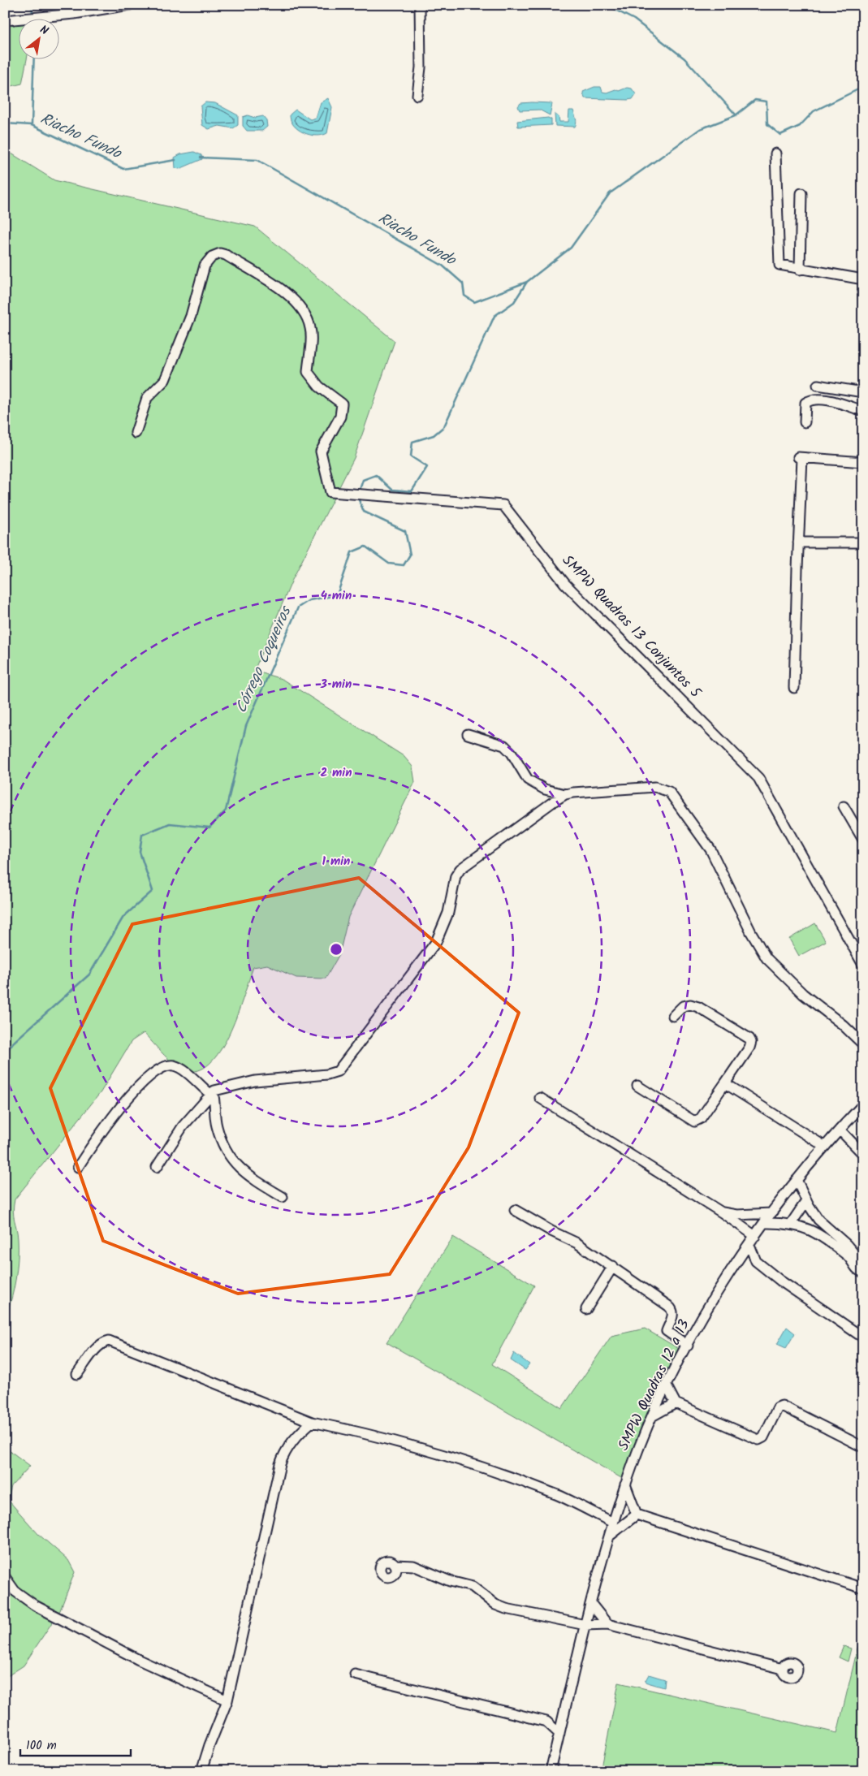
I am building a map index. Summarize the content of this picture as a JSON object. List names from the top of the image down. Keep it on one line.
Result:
{"streets":{"street":["SMPW Quadras 13 Conjuntos 5","SMPW Quadras 12 a 13"]},"water":["Riacho Fundo","Córrego Coqueiros"],"scale_bar":"100 m","north":"top right","rings":["4 min","3 min","2 min","1 min"]}
